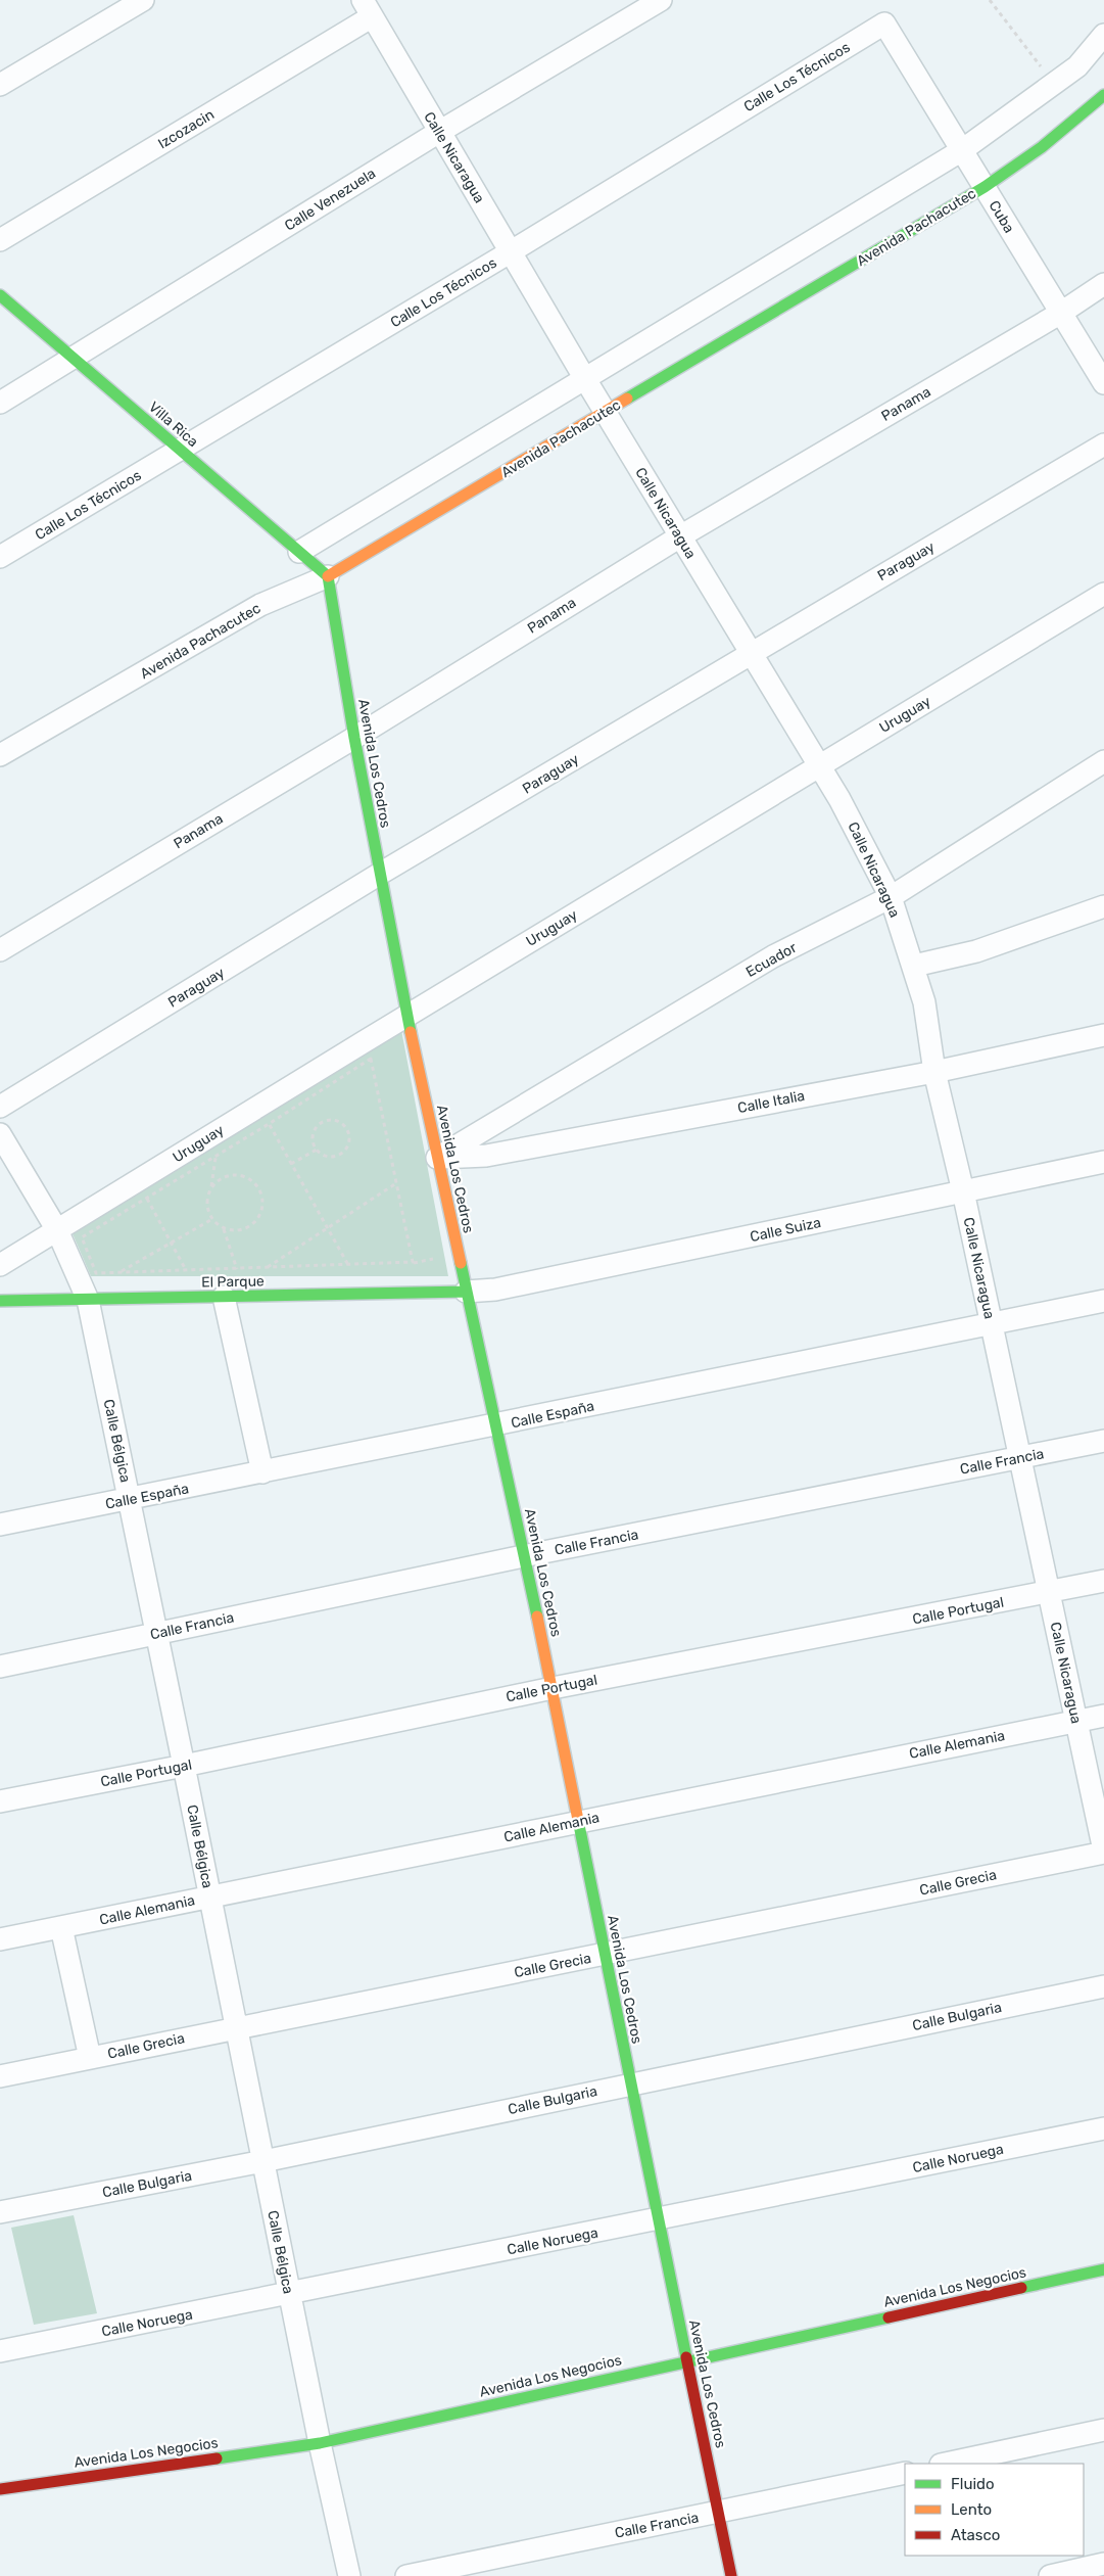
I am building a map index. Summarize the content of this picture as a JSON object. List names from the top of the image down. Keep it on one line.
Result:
{"streets":{"street":["Calle Los Técnicos","Izcozacin","Calle Nicaragua","Calle Venezuela","Cuba","Avenida Pachacutec","Panama","Villa Rica","Paraguay","Uruguay","Avenida Los Cedros","Ecuador","Calle Italia","Calle Suiza","El Parque","Calle España","Calle Bélgica","Calle Francia","Calle Portugal","Calle Alemania","Calle Grecia","Calle Bulgaria","Calle Noruega","Avenida Los Negocios"]},"crossings":[["Calle Los Técnicos","Calle Nicaragua"],["Calle Los Técnicos","Cuba"],["Calle Los Técnicos","Villa Rica"],["Izcozacin","Calle Nicaragua"],["Calle Nicaragua","Calle Venezuela"],["Calle Nicaragua","Avenida Pachacutec"],["Calle Nicaragua","Panama"],["Calle Nicaragua","Paraguay"],["Calle Nicaragua","Uruguay"],["Calle Nicaragua","Ecuador"],["Calle Nicaragua","Calle Italia"],["Calle Nicaragua","Calle Suiza"],["Calle Nicaragua","Calle España"],["Calle Nicaragua","Calle Francia"],["Calle Nicaragua","Calle Portugal"],["Calle Nicaragua","Calle Alemania"],["Calle Nicaragua","Calle Grecia"],["Calle Venezuela","Villa Rica"],["Cuba","Avenida Pachacutec"],["Cuba","Panama"],["Avenida Pachacutec","Villa Rica"],["Avenida Pachacutec","Avenida Los Cedros"],["Panama","Avenida Los Cedros"],["Villa Rica","Avenida Los Cedros"],["Paraguay","Avenida Los Cedros"],["Uruguay","Avenida Los Cedros"],["Uruguay","Calle Bélgica"],["Avenida Los Cedros","Ecuador"],["Avenida Los Cedros","Calle Italia"],["Avenida Los Cedros","Calle Suiza"],["Avenida Los Cedros","El Parque"],["Avenida Los Cedros","Calle España"],["Avenida Los Cedros","Calle Francia"],["Avenida Los Cedros","Calle Portugal"],["Avenida Los Cedros","Calle Alemania"],["Avenida Los Cedros","Calle Grecia"],["Avenida Los Cedros","Calle Bulgaria"],["Avenida Los Cedros","Calle Noruega"],["Avenida Los Cedros","Avenida Los Negocios"],["Ecuador","Calle Italia"],["Calle Suiza","El Parque"],["El Parque","Calle Bélgica"],["Calle España","Calle Bélgica"],["Calle Bélgica","Calle Francia"],["Calle Bélgica","Calle Portugal"],["Calle Bélgica","Calle Alemania"],["Calle Bélgica","Calle Grecia"],["Calle Bélgica","Calle Bulgaria"],["Calle Bélgica","Calle Noruega"],["Calle Bélgica","Avenida Los Negocios"]],"legend":["Fluido","Lento","Atasco"]}
